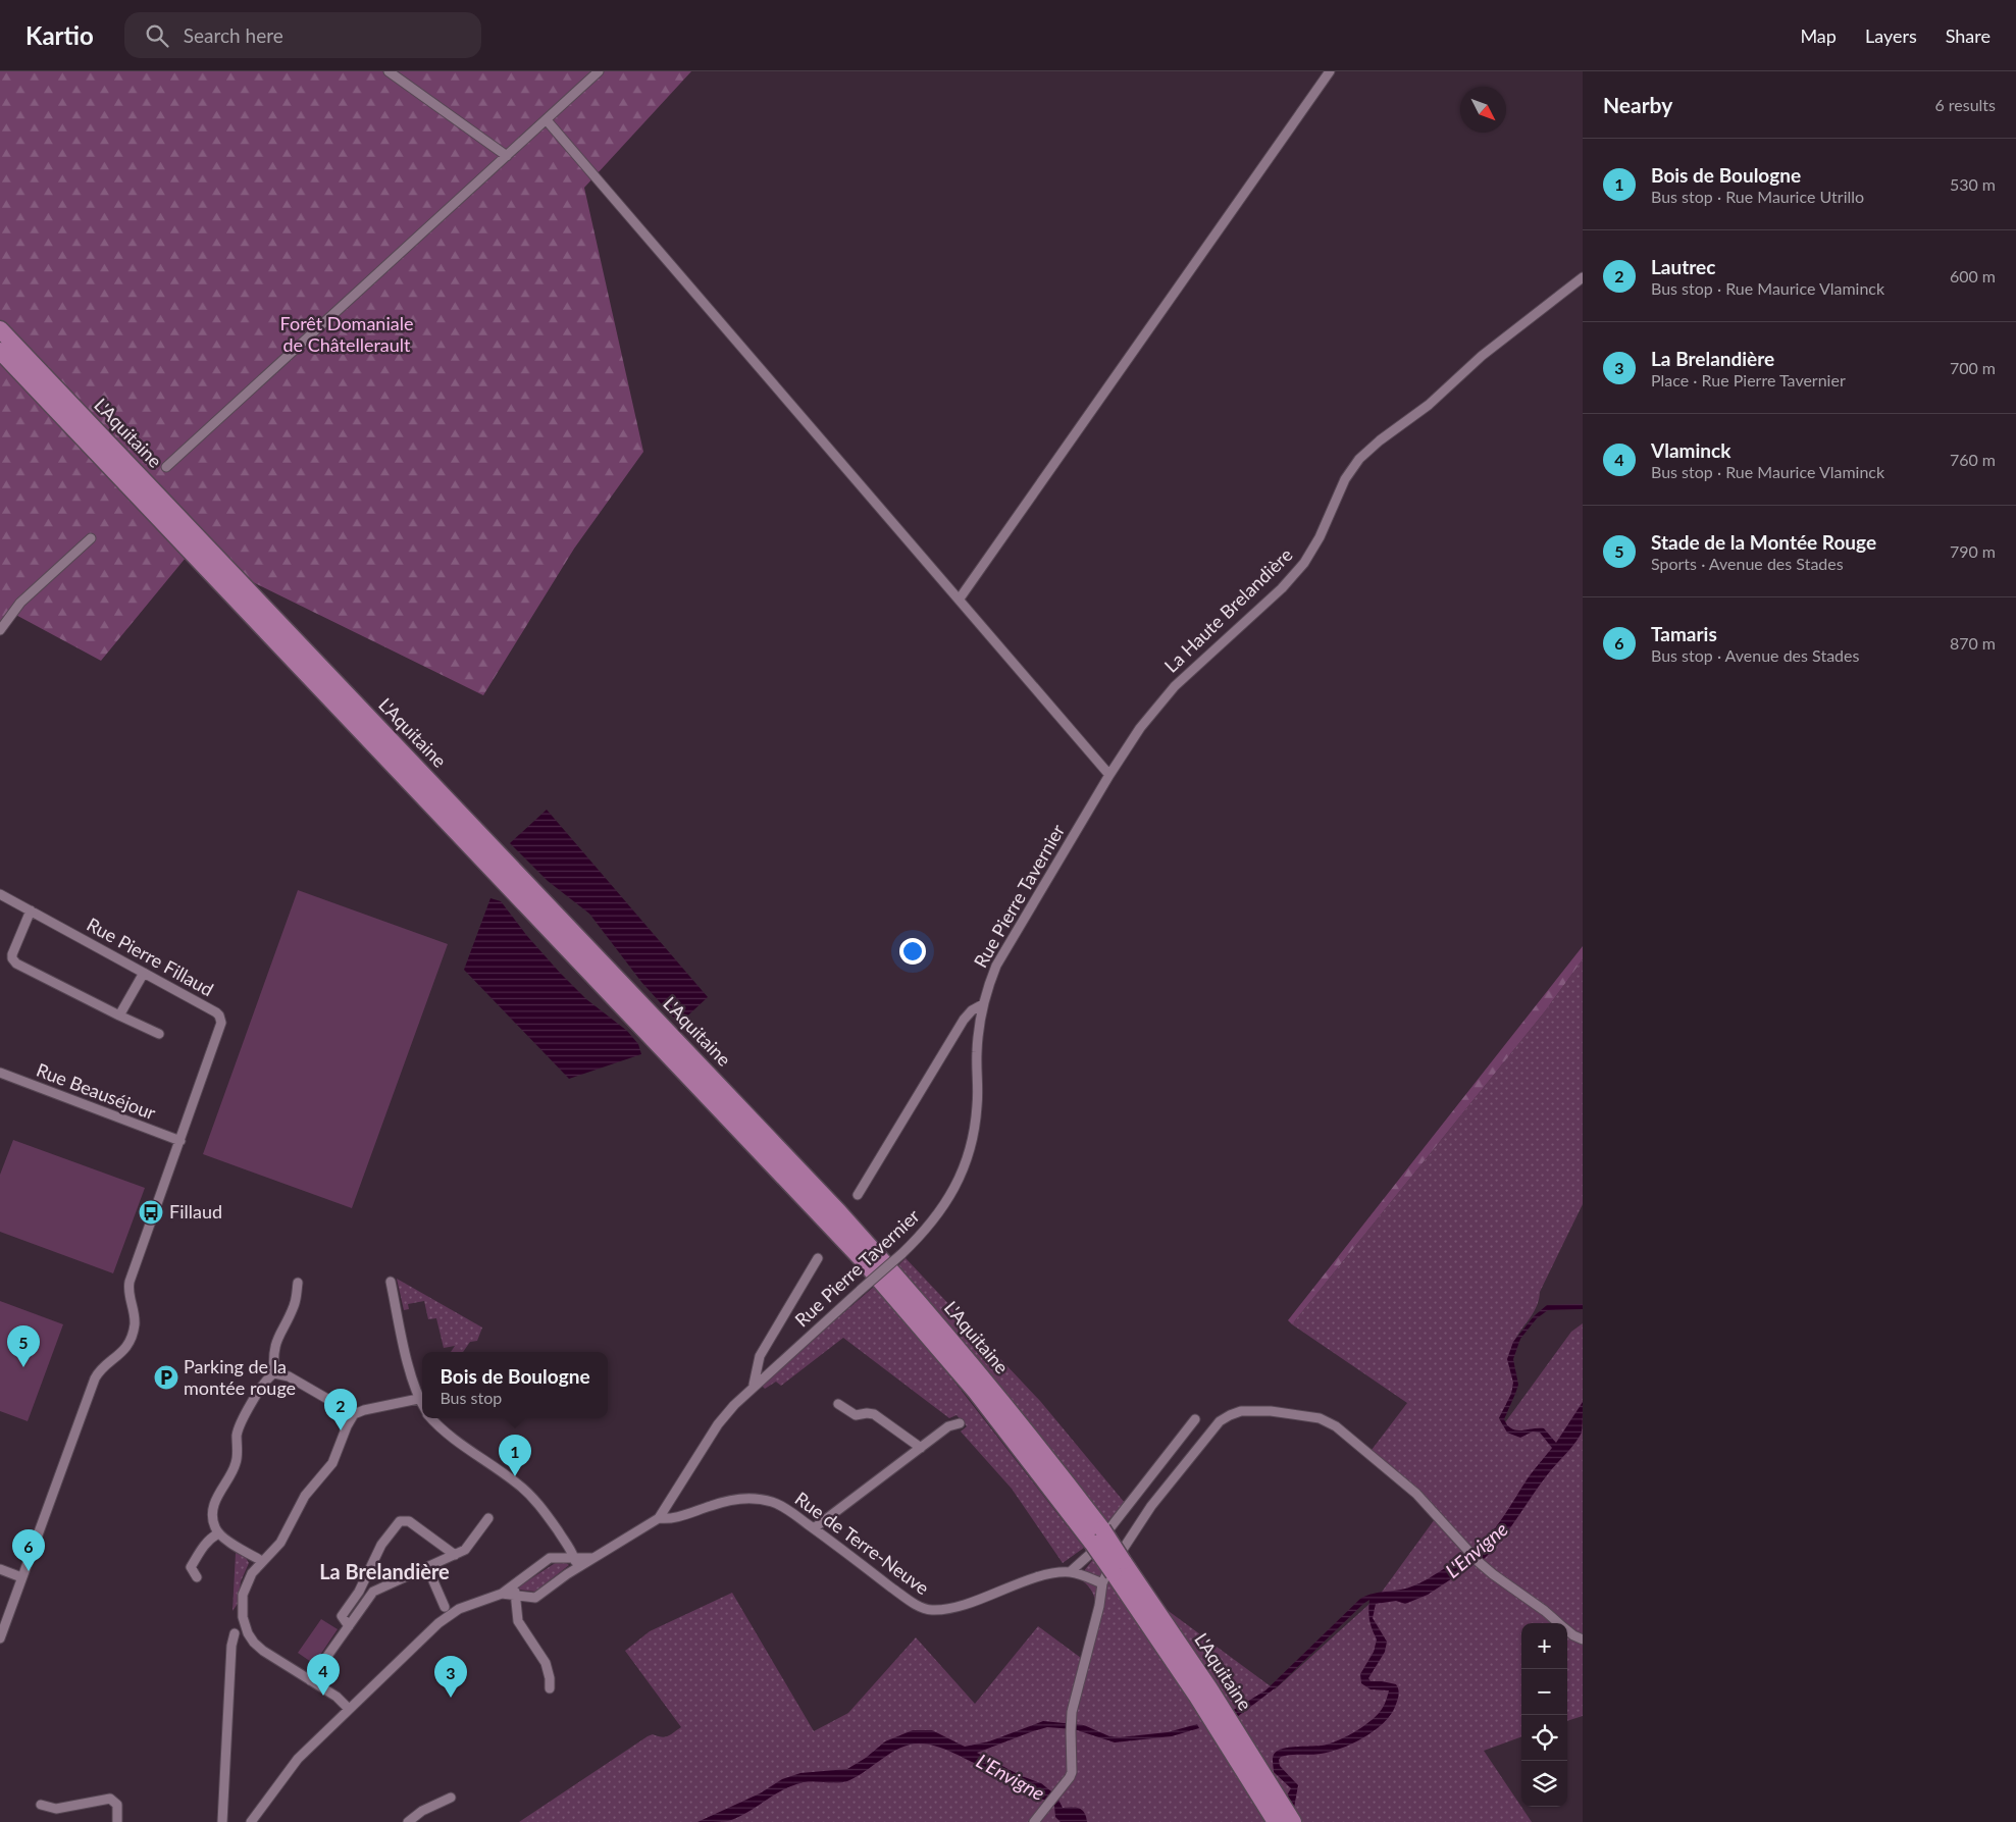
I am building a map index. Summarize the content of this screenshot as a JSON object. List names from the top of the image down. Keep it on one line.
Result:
{"streets":{"highway":["L'Aquitaine"],"street":["La Haute Brelandière","Rue Pierre Tavernier","Rue Pierre Fillaud","Rue Beauséjour","Rue de Terre-Neuve"]},"crossings":[["L'Aquitaine","Rue de Terre-Neuve"],["La Haute Brelandière","Rue Pierre Tavernier"],["Rue Pierre Tavernier","Rue de Terre-Neuve"],["Rue Pierre Fillaud","Rue Beauséjour"]],"districts":["La Brelandière"],"water":["L'Envigne"],"parks":["Forêt Domaniale de Châtellerault"],"places":{"bus stop":["Fillaud"],"parking":["Parking de la montée rouge"]},"north":"bottom right","page":{"header":"Kartio","search":"Search here","nav":["Map","Layers","Share"],"heading":["Nearby","6 results"],"list":[{"mark":"1","name":"Bois de Boulogne","note":"Bus stop · Rue Maurice Utrillo","value":"530 m"},{"mark":"2","name":"Lautrec","note":"Bus stop · Rue Maurice Vlaminck","value":"600 m"},{"mark":"3","name":"La Brelandière","note":"Place · Rue Pierre Tavernier","value":"700 m"},{"mark":"4","name":"Vlaminck","note":"Bus stop · Rue Maurice Vlaminck","value":"760 m"},{"mark":"5","name":"Stade de la Montée Rouge","note":"Sports · Avenue des Stades","value":"790 m"},{"mark":"6","name":"Tamaris","note":"Bus stop · Avenue des Stades","value":"870 m"}],"pins":["5","2","1","6","4","3"],"popup":["Bois de Boulogne","Bus stop"],"map_buttons":["+","−"]}}
